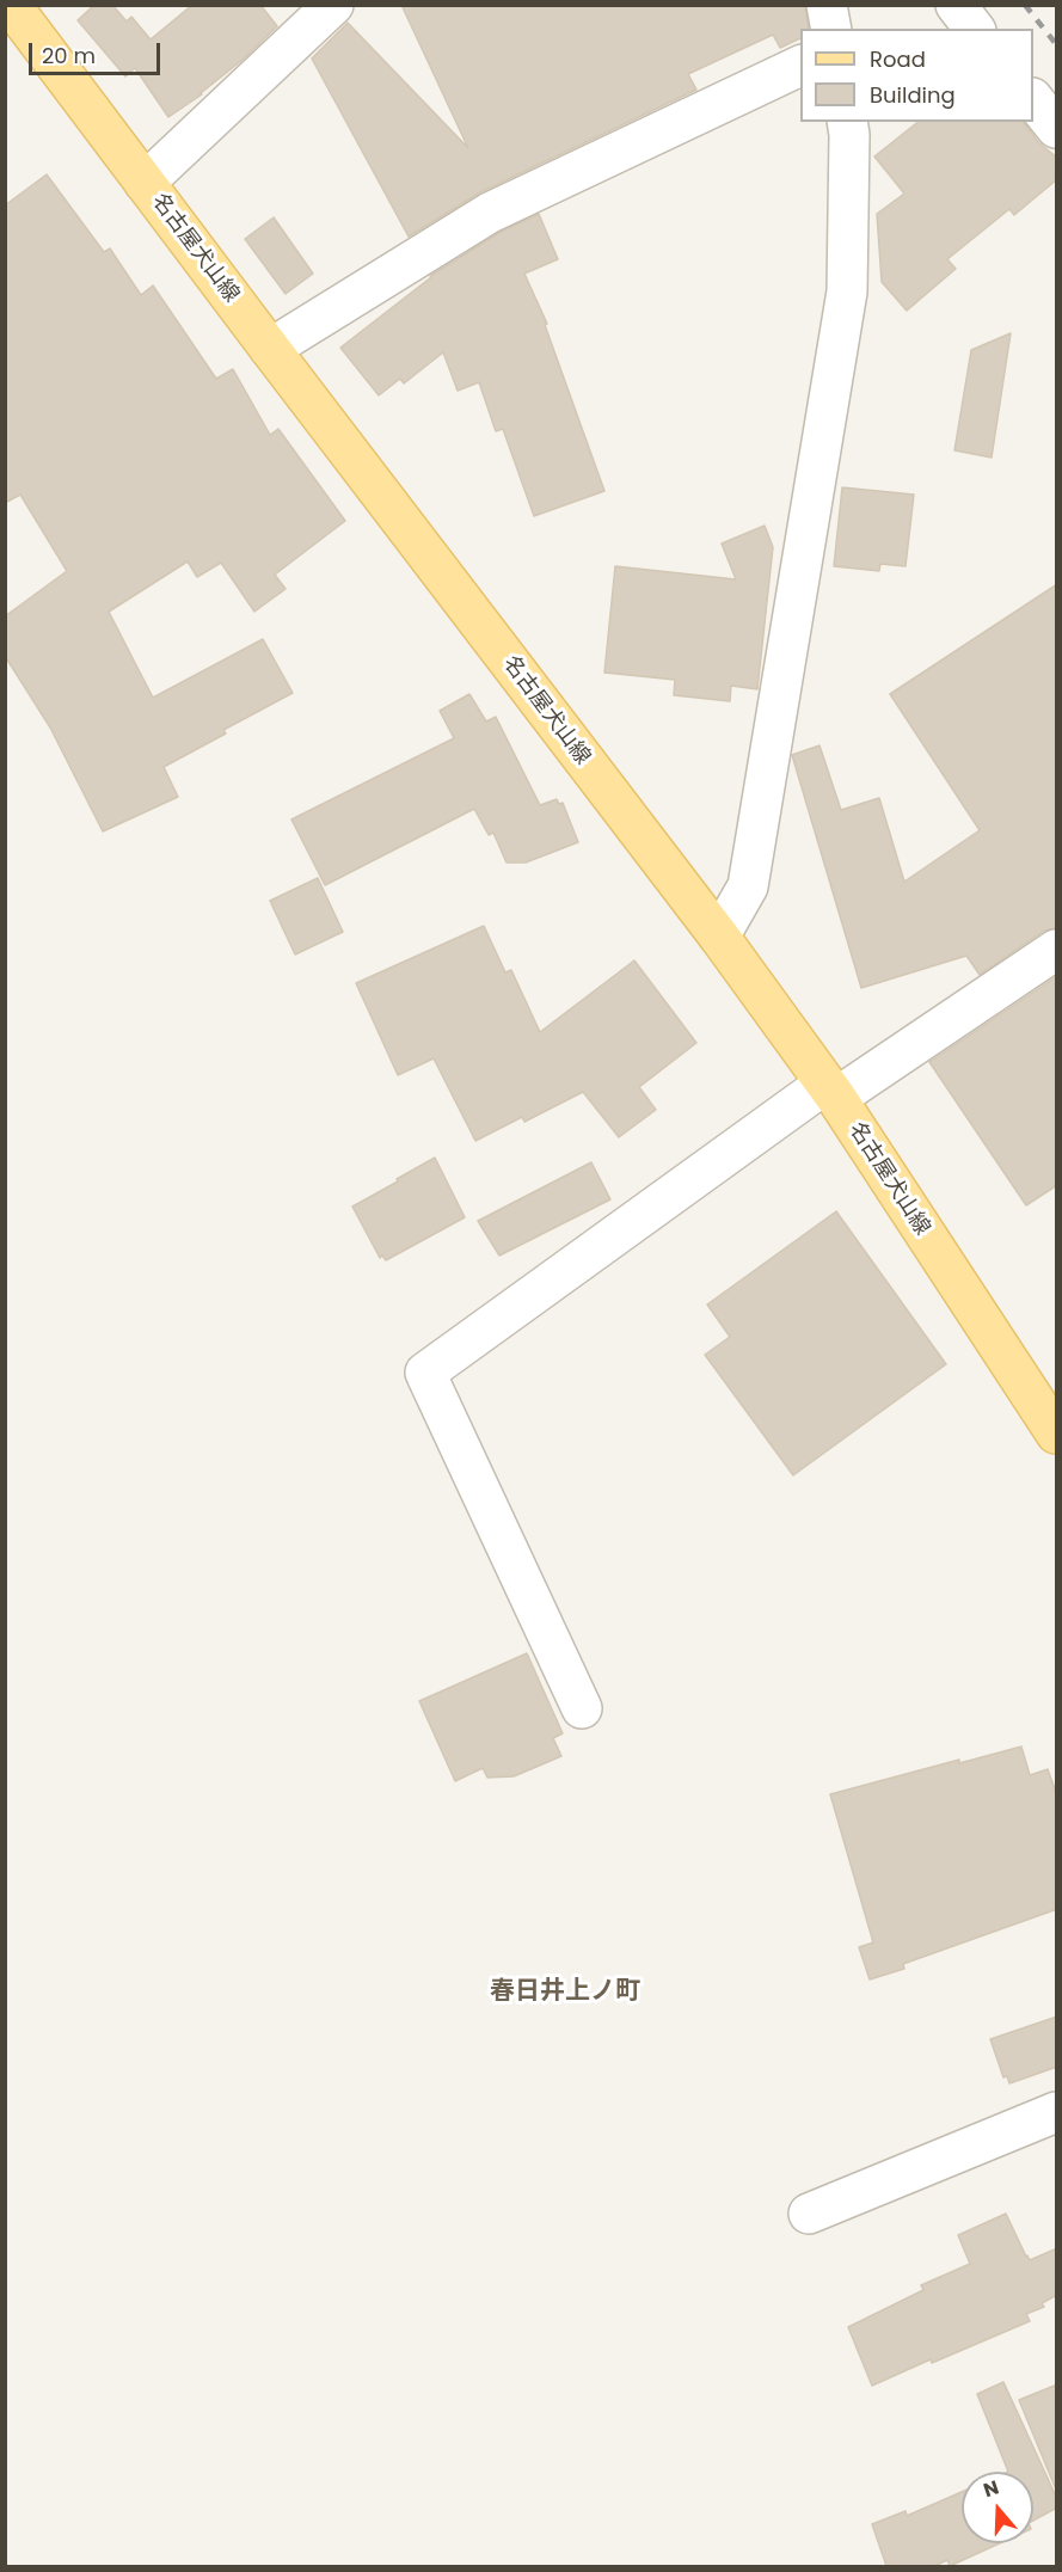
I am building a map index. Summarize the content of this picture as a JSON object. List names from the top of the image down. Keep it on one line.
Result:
{"streets":{"main road":["名古屋犬山線"]},"districts":["春日井上ノ町"],"legend":["Road","Building"],"scale_bar":"20 m","north":"top"}
